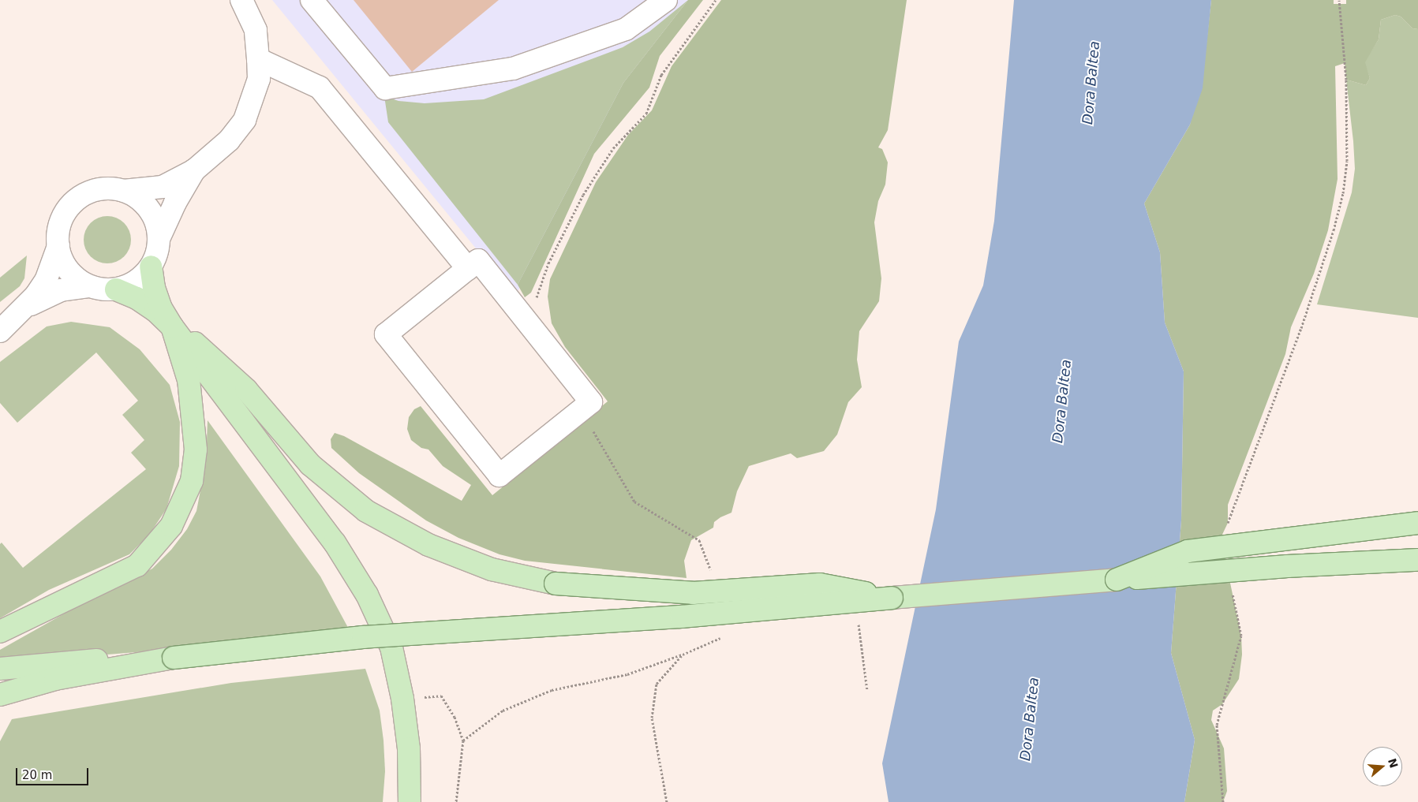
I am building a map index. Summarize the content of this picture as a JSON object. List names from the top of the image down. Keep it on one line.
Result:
{"water":["Dora Baltea"],"scale_bar":"20 m","north":"right"}
